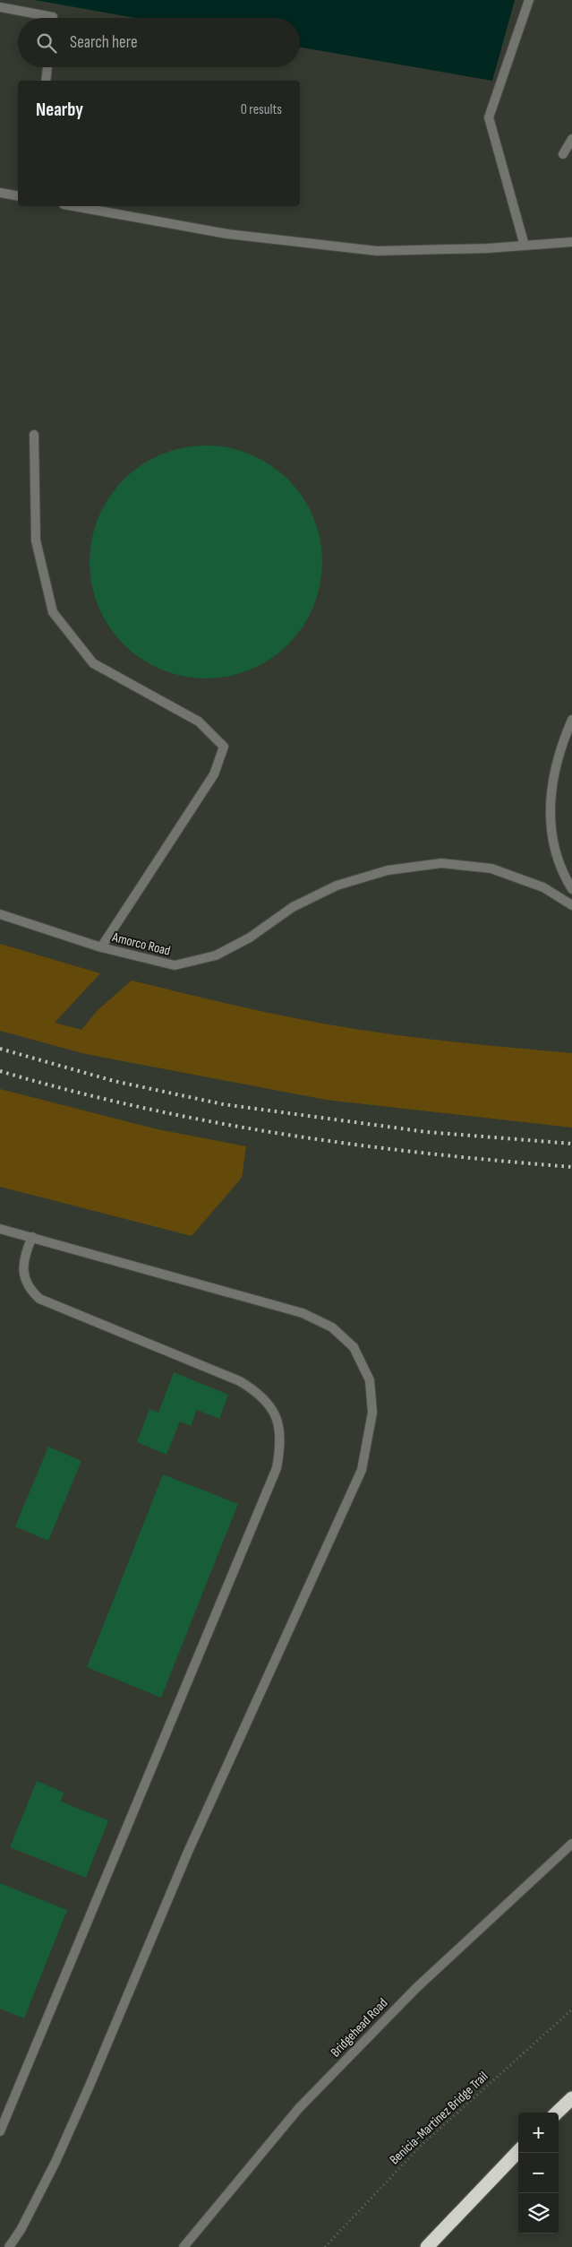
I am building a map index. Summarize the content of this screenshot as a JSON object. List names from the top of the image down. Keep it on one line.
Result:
{"streets":{"street":["Amorco Road","Bridgehead Road"],"path":["Benicia-Martinez Bridge Trail"]},"page":{"search":"Search here","heading":["Nearby","0 results"],"map_buttons":["+","−"]}}
